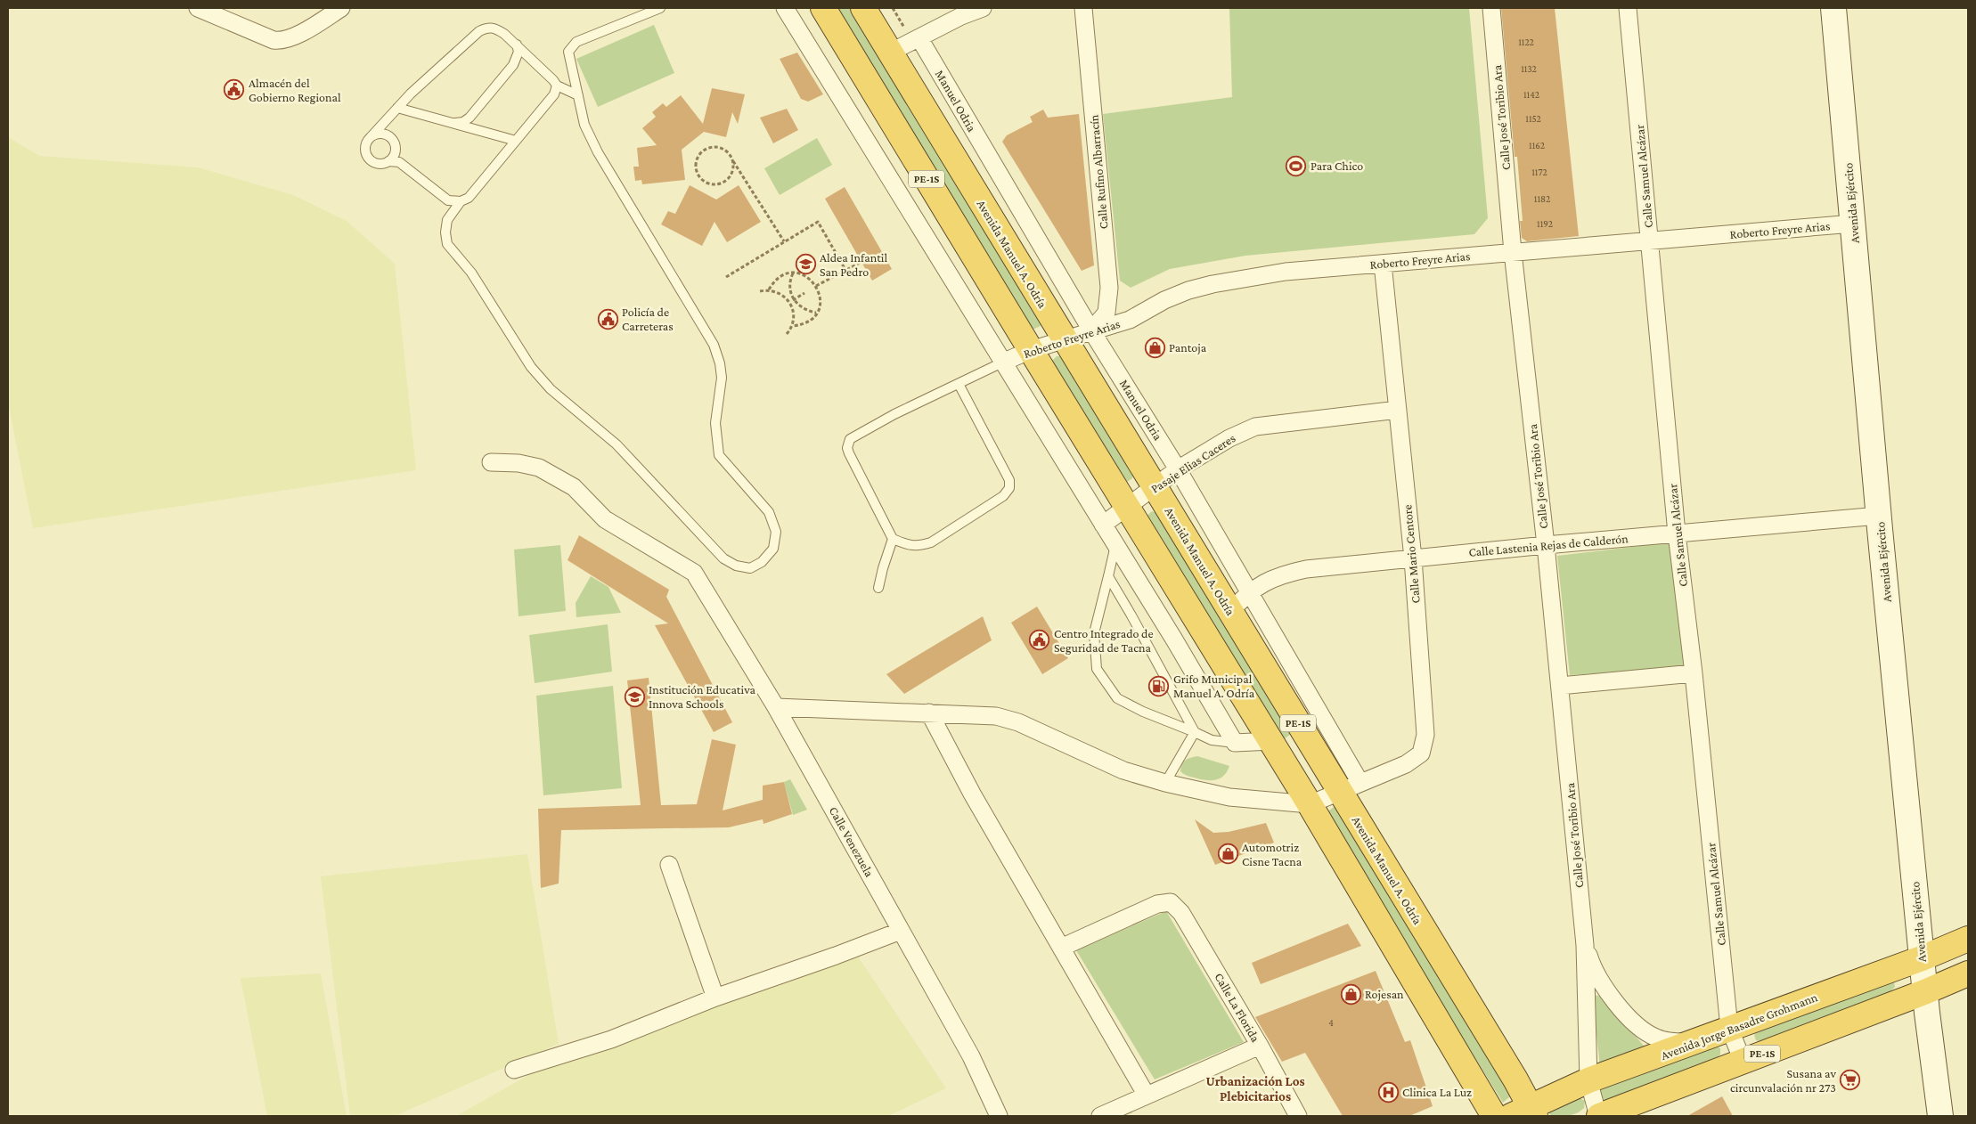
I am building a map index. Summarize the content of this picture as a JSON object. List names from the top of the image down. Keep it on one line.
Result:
{"streets":{"highway":["PE-1S","Avenida Manuel A. Odría","Avenida Jorge Basadre Grohmann"],"main road":["Avenida Ejército"],"street":["Manuel Odria","Calle José Toribio Ara","Calle Rufino Albarracín","Calle Samuel Alcázar","Roberto Freyre Arias","Pasaje Elias Caceres","Calle Lastenia Rejas de Calderón","Calle Mario Centore","Calle Venezuela","Calle La Florida"]},"crossings":[["Manuel Odria","Calle Rufino Albarracín"],["Manuel Odria","Roberto Freyre Arias"],["Manuel Odria","Avenida Manuel A. Odría"],["Manuel Odria","Pasaje Elias Caceres"],["Manuel Odria","Calle Lastenia Rejas de Calderón"],["Manuel Odria","Calle Mario Centore"],["Calle José Toribio Ara","PE-1S"],["Calle José Toribio Ara","Roberto Freyre Arias"],["Calle José Toribio Ara","Calle Lastenia Rejas de Calderón"],["Calle José Toribio Ara","Avenida Jorge Basadre Grohmann"],["Calle Rufino Albarracín","Roberto Freyre Arias"],["Calle Samuel Alcázar","PE-1S"],["Calle Samuel Alcázar","Roberto Freyre Arias"],["Calle Samuel Alcázar","Calle Lastenia Rejas de Calderón"],["Calle Samuel Alcázar","Avenida Jorge Basadre Grohmann"],["PE-1S","Avenida Ejército"],["PE-1S","Roberto Freyre Arias"],["PE-1S","Pasaje Elias Caceres"],["Avenida Ejército","Roberto Freyre Arias"],["Avenida Ejército","Calle Lastenia Rejas de Calderón"],["Avenida Ejército","Avenida Jorge Basadre Grohmann"],["Roberto Freyre Arias","Avenida Manuel A. Odría"],["Roberto Freyre Arias","Calle Mario Centore"],["Avenida Manuel A. Odría","Pasaje Elias Caceres"],["Avenida Manuel A. Odría","Calle Lastenia Rejas de Calderón"],["Avenida Manuel A. Odría","Calle Mario Centore"],["Avenida Manuel A. Odría","Avenida Jorge Basadre Grohmann"],["Pasaje Elias Caceres","Calle Mario Centore"],["Calle Lastenia Rejas de Calderón","Calle Mario Centore"]],"districts":["Urbanización Los Plebicitarios"],"places":{"public building":["Almacén del Gobierno Regional","Policía de Carreteras","Centro Integrado de Seguridad de Tacna"],"sports":["Para Chico"],"school or university":["Aldea Infantil San Pedro","Institución Educativa Innova Schools"],"shop":["Pantoja","Automotriz Cisne Tacna","Rojesan"],"fuel station":["Grifo Municipal Manuel A. Odría"],"supermarket":["Susana av circunvalación nr 273"],"hospital":["Clinica La Luz"]},"house_numbers":["1122","1132","1142","1152","1162","1172","1182","1192","4"]}
